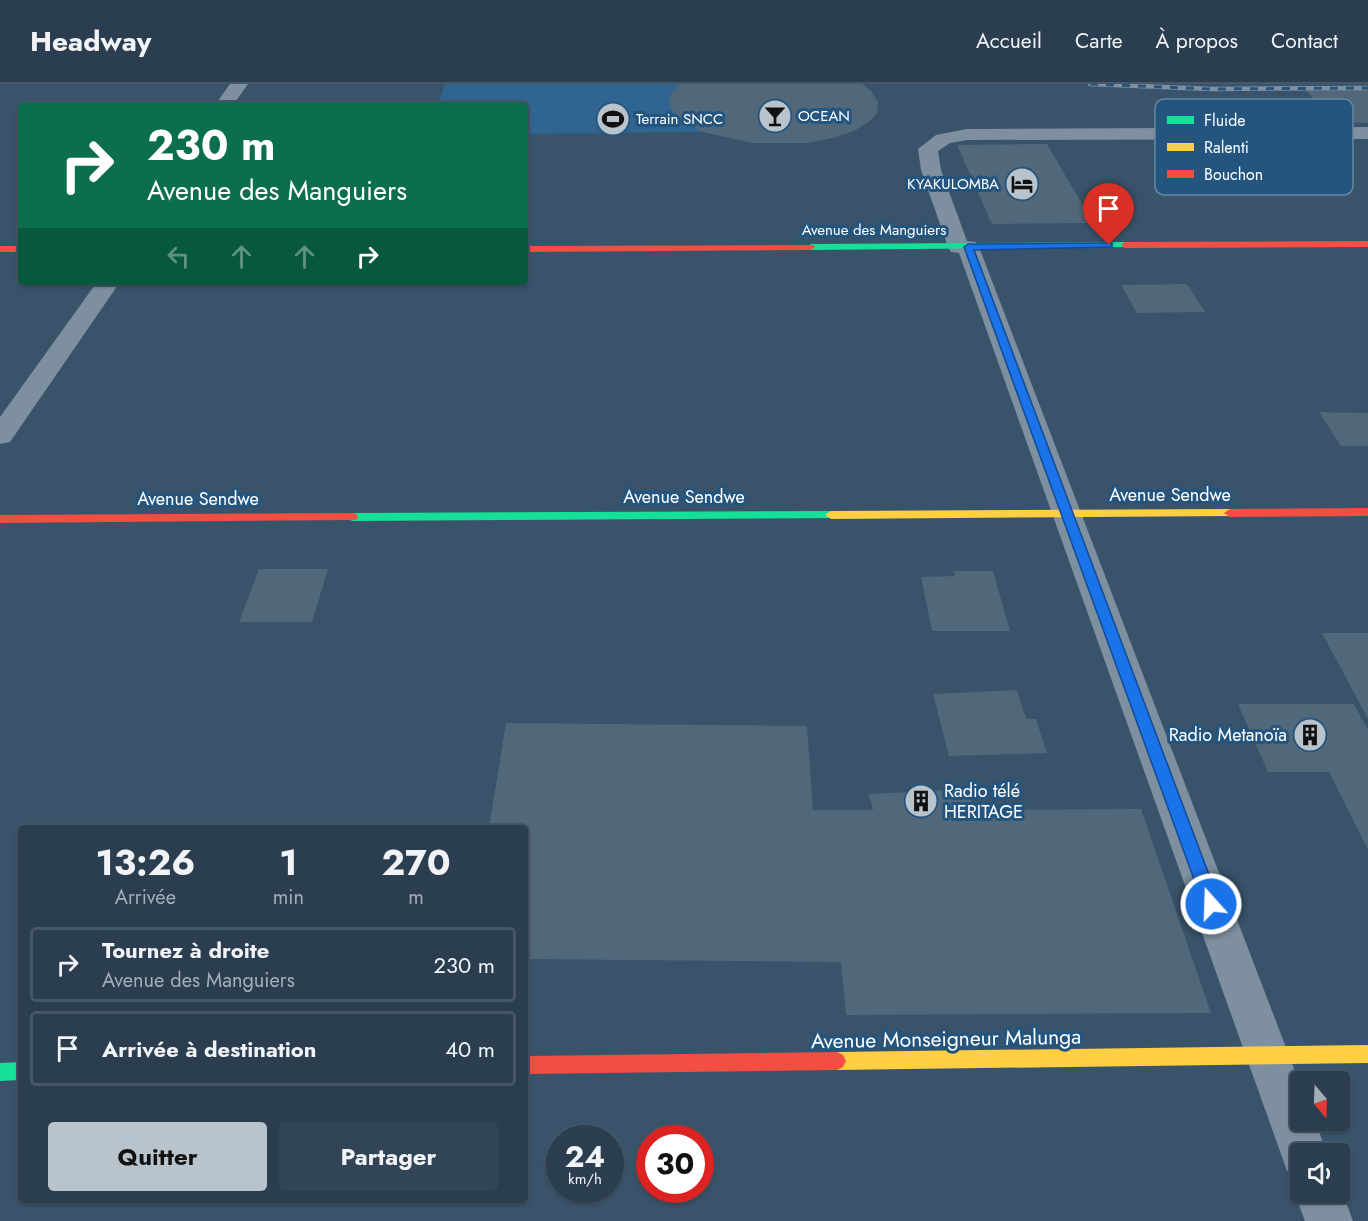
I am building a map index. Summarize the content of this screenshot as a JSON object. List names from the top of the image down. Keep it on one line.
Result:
{"streets":{"main road":["Avenue des Manguiers","Avenue Sendwe","Avenue Monseigneur Malunga"]},"places":{"bar":["OCEAN"],"sports":["Terrain SNCC"],"hotel":["KYAKULOMBA"],"building":["Radio Metanoïa","Radio télé HERITAGE"]},"legend":["Fluide","Ralenti","Bouchon"],"north":"bottom","page":{"header":"Headway","nav":["Accueil","Carte","À propos","Contact"],"turn":["230 m","Avenue des Manguiers"],"eta":["13:26","Arrivée","1","min","270","m"],"list":[{"name":"Tournez à droite","note":"Avenue des Manguiers","value":"230 m"},{"name":"Arrivée à destination","value":"40 m"}],"buttons":["Quitter","Partager"],"speed":"24 km/h","limit":"30"}}
